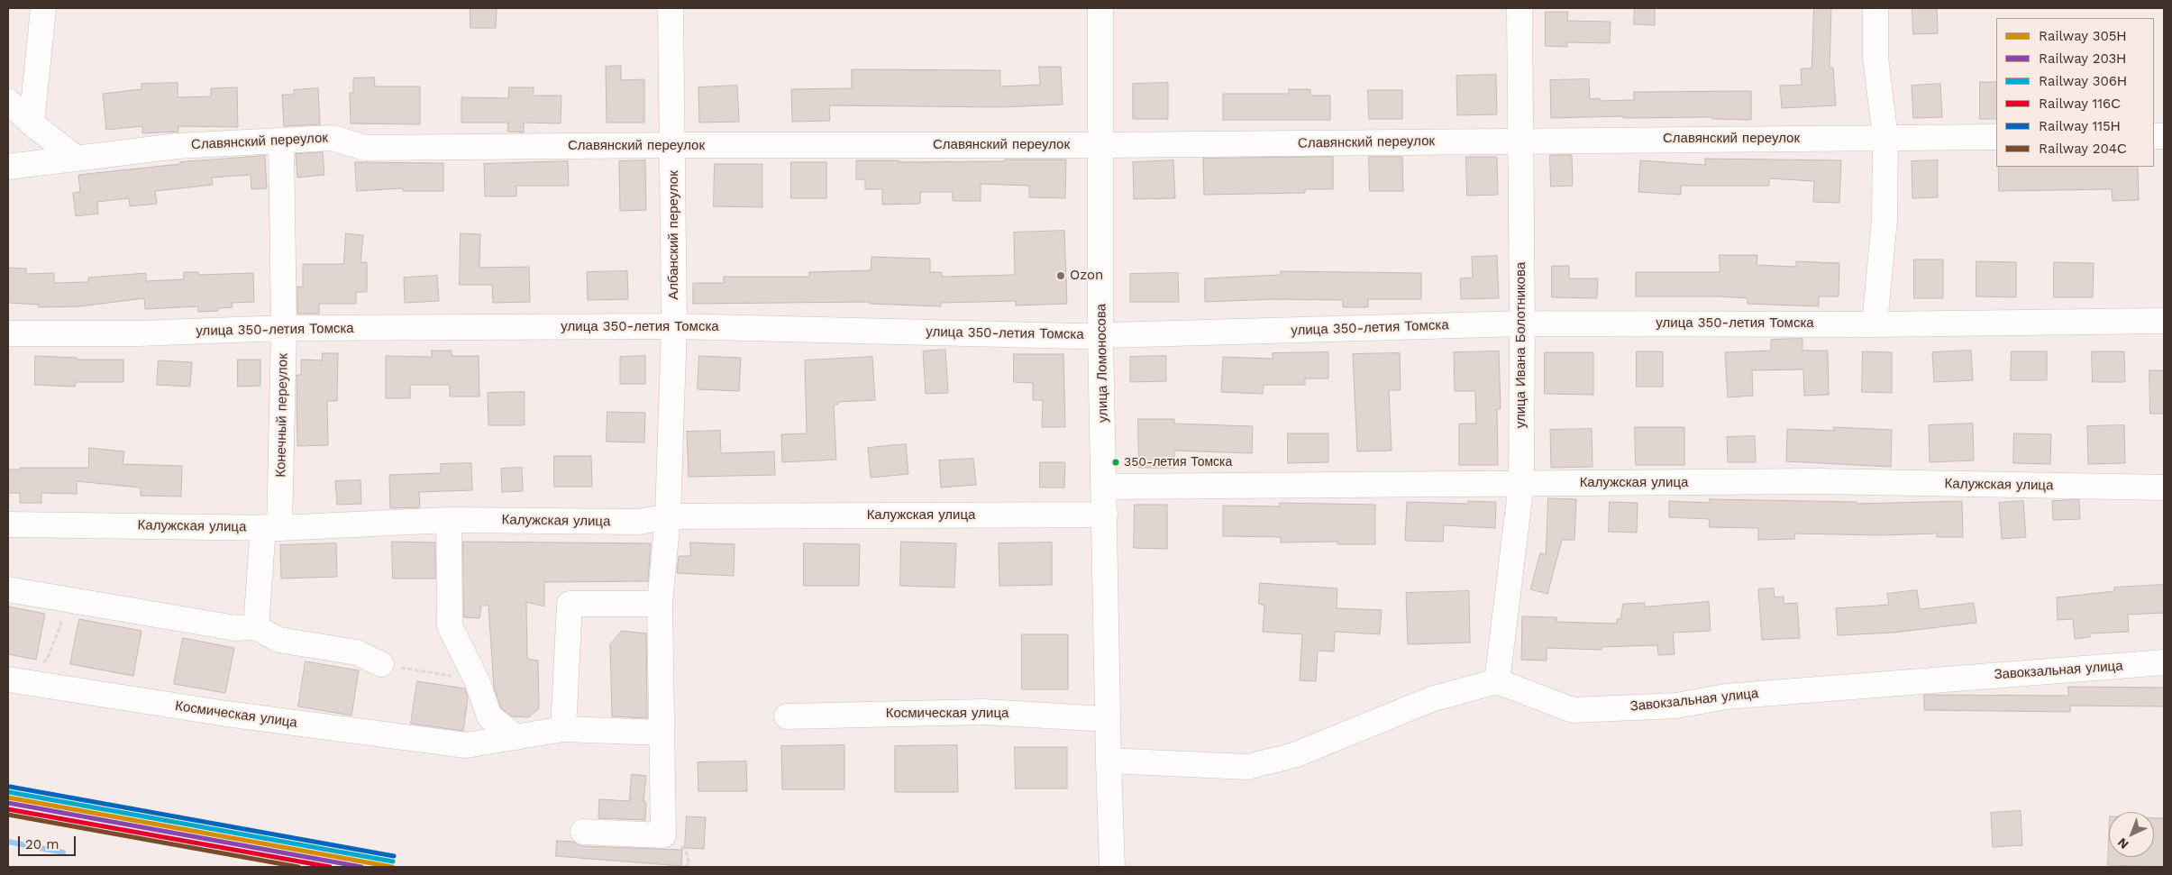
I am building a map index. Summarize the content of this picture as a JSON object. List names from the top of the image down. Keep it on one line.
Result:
{"streets":{"street":["Славянский переулок","Албанский переулок","улица 350-летия Томска","улица Ивана Болотникова","улица Ломоносова","Конечный переулок","Калужская улица","Завокзальная улица","Космическая улица"]},"crossings":[["Славянский переулок","Албанский переулок"],["Славянский переулок","улица Ивана Болотникова"],["Славянский переулок","улица Ломоносова"],["Славянский переулок","Конечный переулок"],["Албанский переулок","улица 350-летия Томска"],["Албанский переулок","Калужская улица"],["Албанский переулок","Космическая улица"],["улица 350-летия Томска","улица Ивана Болотникова"],["улица 350-летия Томска","улица Ломоносова"],["улица 350-летия Томска","Конечный переулок"],["улица Ивана Болотникова","Калужская улица"],["улица Ивана Болотникова","Завокзальная улица"],["улица Ломоносова","Калужская улица"],["улица Ломоносова","Космическая улица"],["Конечный переулок","Калужская улица"]],"places":["Ozon","350-летия Томска"],"lines":["rail line 115Н","rail line 306Н","rail line 305Н","rail line 203Н","rail line 116С","rail line 204С"],"legend":["Railway 305Н","Railway 203Н","Railway 306Н","Railway 116С","Railway 115Н","Railway 204С"],"scale_bar":"20 m","north":"bottom left"}
